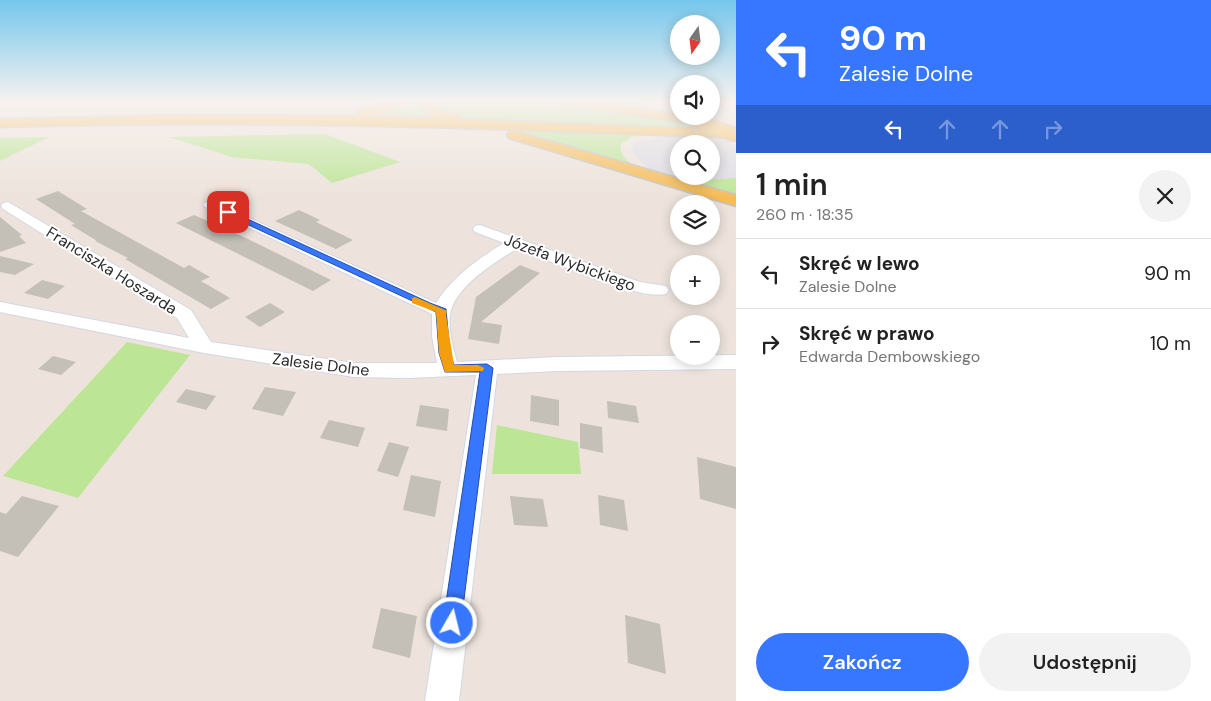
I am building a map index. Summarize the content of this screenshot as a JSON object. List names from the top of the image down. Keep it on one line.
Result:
{"streets":{"street":["Józefa Wybickiego","Franciszka Hoszarda","Zalesie Dolne"]},"crossings":[["Franciszka Hoszarda","Zalesie Dolne"]],"north":"bottom","page":{"turn":["90 m","Zalesie Dolne"],"map_buttons":["+","−"],"heading":["1 min","260 m · 18:35"],"list":[{"name":"Skręć w lewo","note":"Zalesie Dolne","value":"90 m"},{"name":"Skręć w prawo","note":"Edwarda Dembowskiego","value":"10 m"}],"buttons":["Zakończ","Udostępnij"]}}
